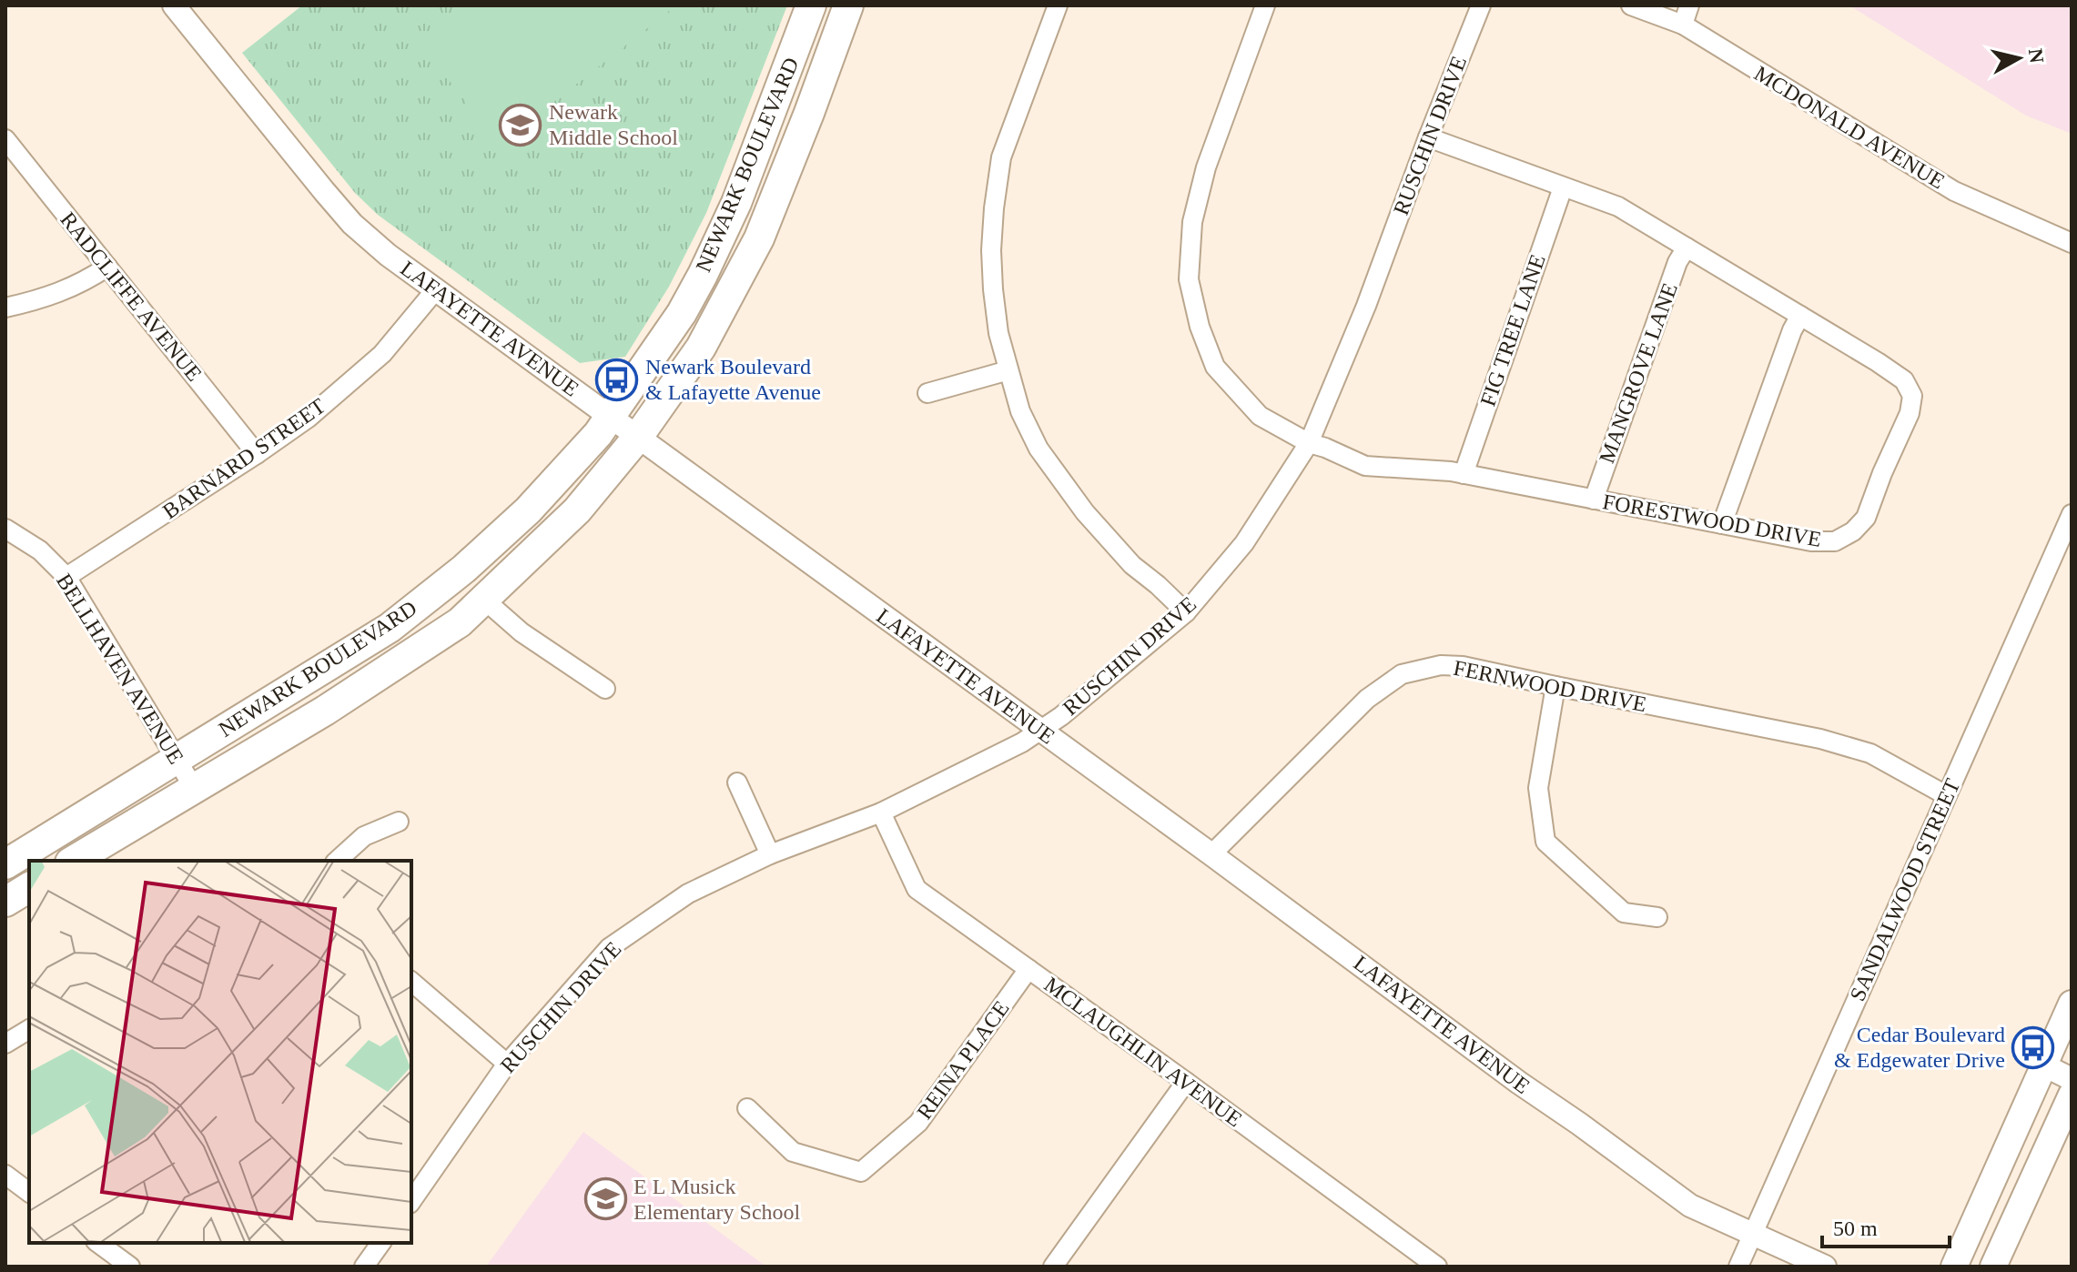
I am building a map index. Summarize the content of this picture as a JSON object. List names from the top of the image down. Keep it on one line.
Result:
{"streets":{"main road":["NEWARK BOULEVARD"],"street":["MCDONALD AVENUE","RUSCHIN DRIVE","RADCLIFFE AVENUE","LAFAYETTE AVENUE","FIG TREE LANE","MANGROVE LANE","BARNARD STREET","FORESTWOOD DRIVE","BELLHAVEN AVENUE","FERNWOOD DRIVE","SANDALWOOD STREET","MCLAUGHLIN AVENUE","REINA PLACE"]},"crossings":[["RUSCHIN DRIVE","LAFAYETTE AVENUE"],["RUSCHIN DRIVE","FORESTWOOD DRIVE"],["RUSCHIN DRIVE","MCLAUGHLIN AVENUE"],["NEWARK BOULEVARD","LAFAYETTE AVENUE"],["NEWARK BOULEVARD","BELLHAVEN AVENUE"],["RADCLIFFE AVENUE","BARNARD STREET"],["LAFAYETTE AVENUE","BARNARD STREET"],["LAFAYETTE AVENUE","FERNWOOD DRIVE"],["LAFAYETTE AVENUE","SANDALWOOD STREET"],["FIG TREE LANE","FORESTWOOD DRIVE"],["MANGROVE LANE","FORESTWOOD DRIVE"],["BARNARD STREET","BELLHAVEN AVENUE"],["FERNWOOD DRIVE","SANDALWOOD STREET"],["MCLAUGHLIN AVENUE","REINA PLACE"]],"places":{"school or university":["Newark Middle School","E L Musick Elementary School"],"bus stop":["Newark Boulevard & Lafayette Avenue","Cedar Boulevard & Edgewater Drive"]},"scale_bar":"50 m","north":"right"}
